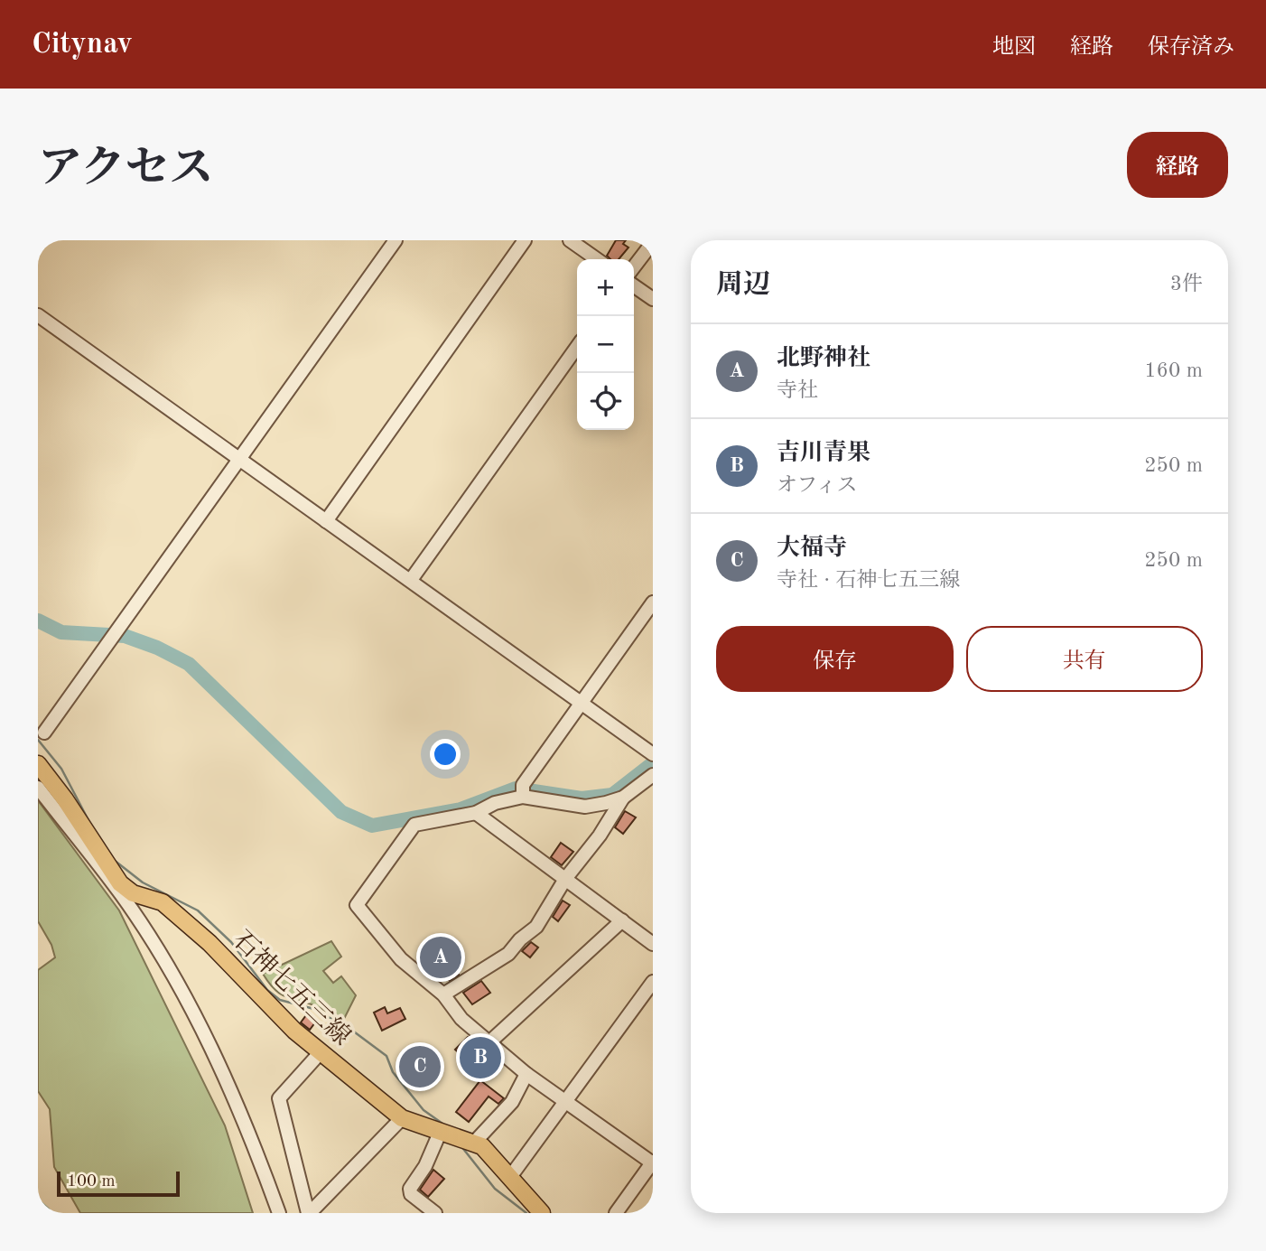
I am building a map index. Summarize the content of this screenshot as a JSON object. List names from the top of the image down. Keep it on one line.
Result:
{"streets":{"main road":["石神七五三線"]},"scale_bar":"100 m","page":{"header":"Citynav","nav":["地図","経路","保存済み"],"title":"アクセス","buttons":["経路",["保存","共有"]],"heading":["周辺","3件"],"map_buttons":["+","−"],"list":[{"mark":"A","name":"北野神社","note":"寺社","value":"160 m"},{"mark":"B","name":"吉川青果","note":"オフィス","value":"250 m"},{"mark":"C","name":"大福寺","note":"寺社 · 石神七五三線","value":"250 m"}],"pins":["A","B","C"],"scale":"100 m"}}
